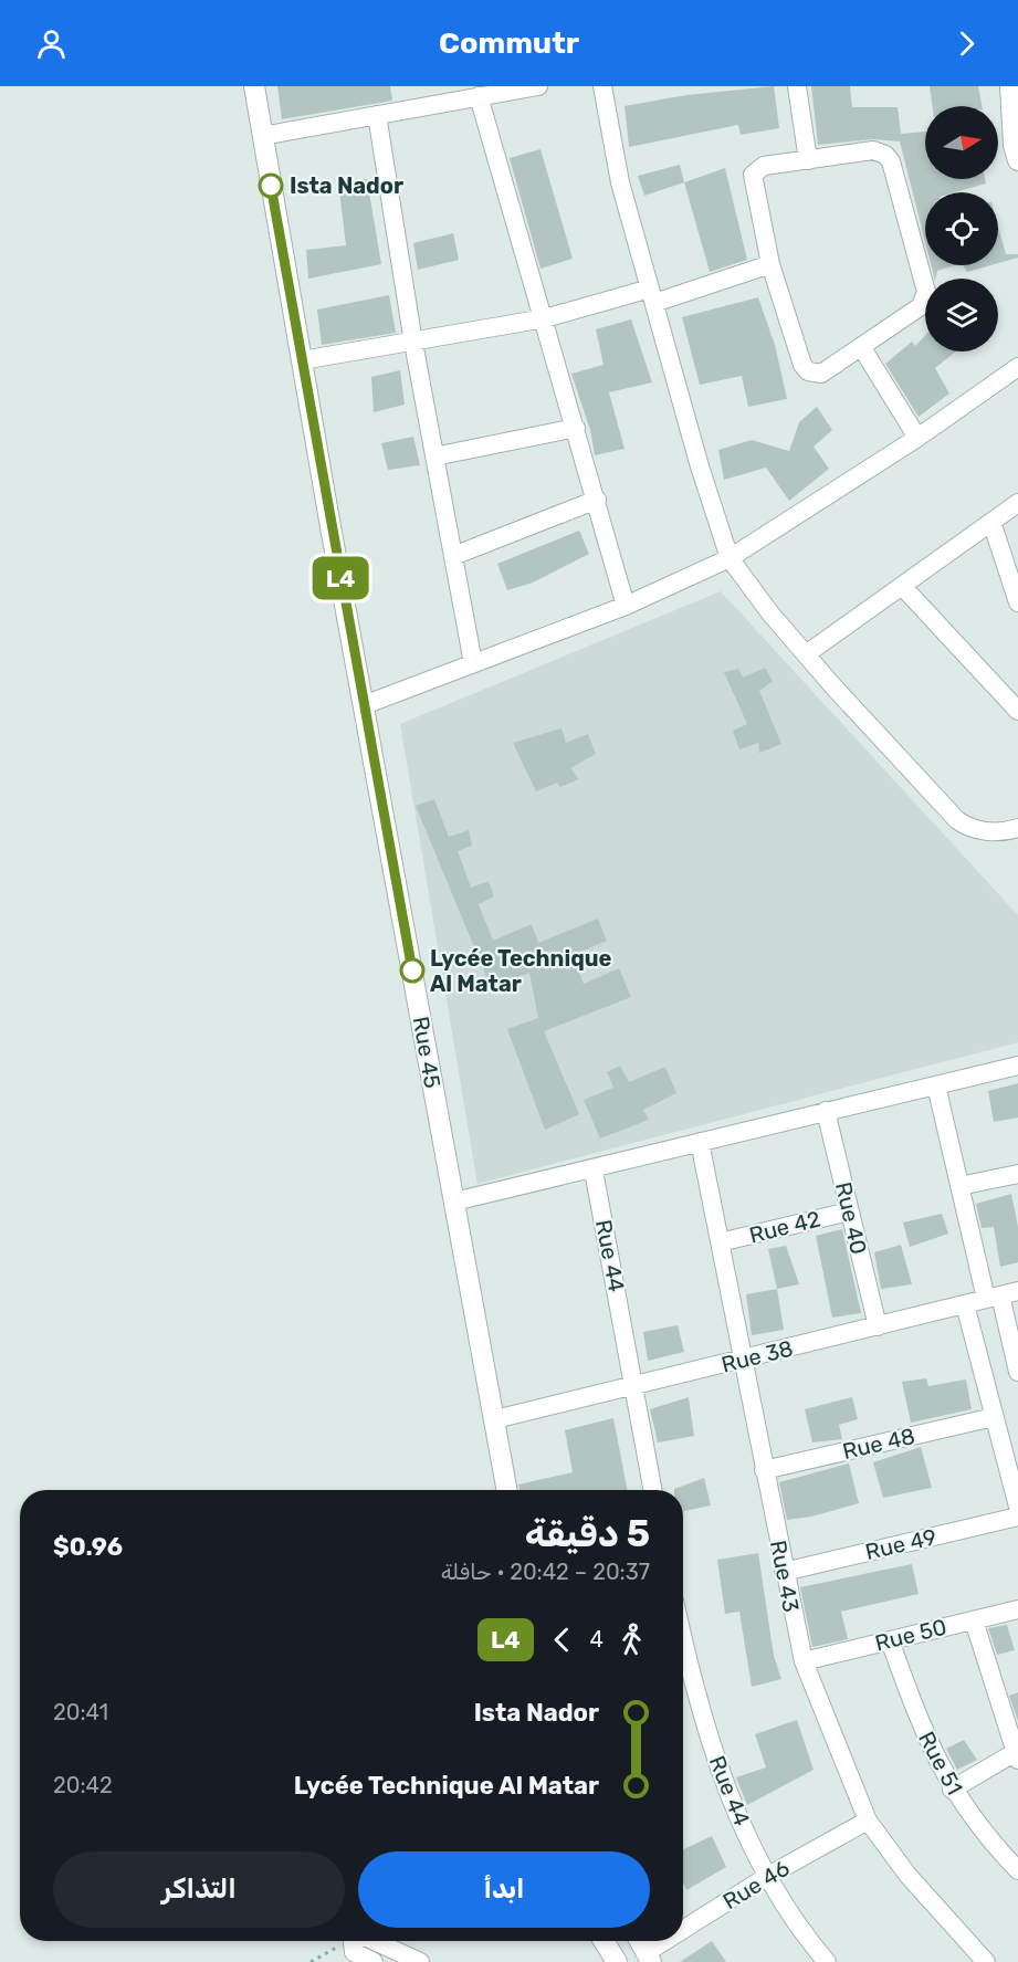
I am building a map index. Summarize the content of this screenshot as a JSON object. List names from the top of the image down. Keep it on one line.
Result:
{"streets":{"street":["Rue 45","Rue 40","Rue 42","Rue 44","Rue 38","Rue 48","Rue 49","Rue 43","Rue 50","Rue 51","Rue 46"]},"crossings":[["Rue 45","Rue 38"],["Rue 40","Rue 42"],["Rue 40","Rue 38"],["Rue 42","Rue 43"],["Rue 44","Rue 38"],["Rue 44","Rue 46"],["Rue 38","Rue 43"],["Rue 48","Rue 43"],["Rue 49","Rue 43"],["Rue 43","Rue 50"],["Rue 43","Rue 46"],["Rue 50","Rue 51"]],"places":["Ista Nador","Lycée Technique Al Matar"],"lines":["bus line L4"],"north":"right","page":{"header":"Commutr","on_map":"L4","heading":["5 دقيقة","20:37 – 20:42 · حافلة","$0.96"],"legs":["4","L4"],"list":[{"name":"Ista Nador","value":"20:41"},{"name":"Lycée Technique Al Matar","value":"20:42"}],"buttons":["ابدأ","التذاكر"]}}
